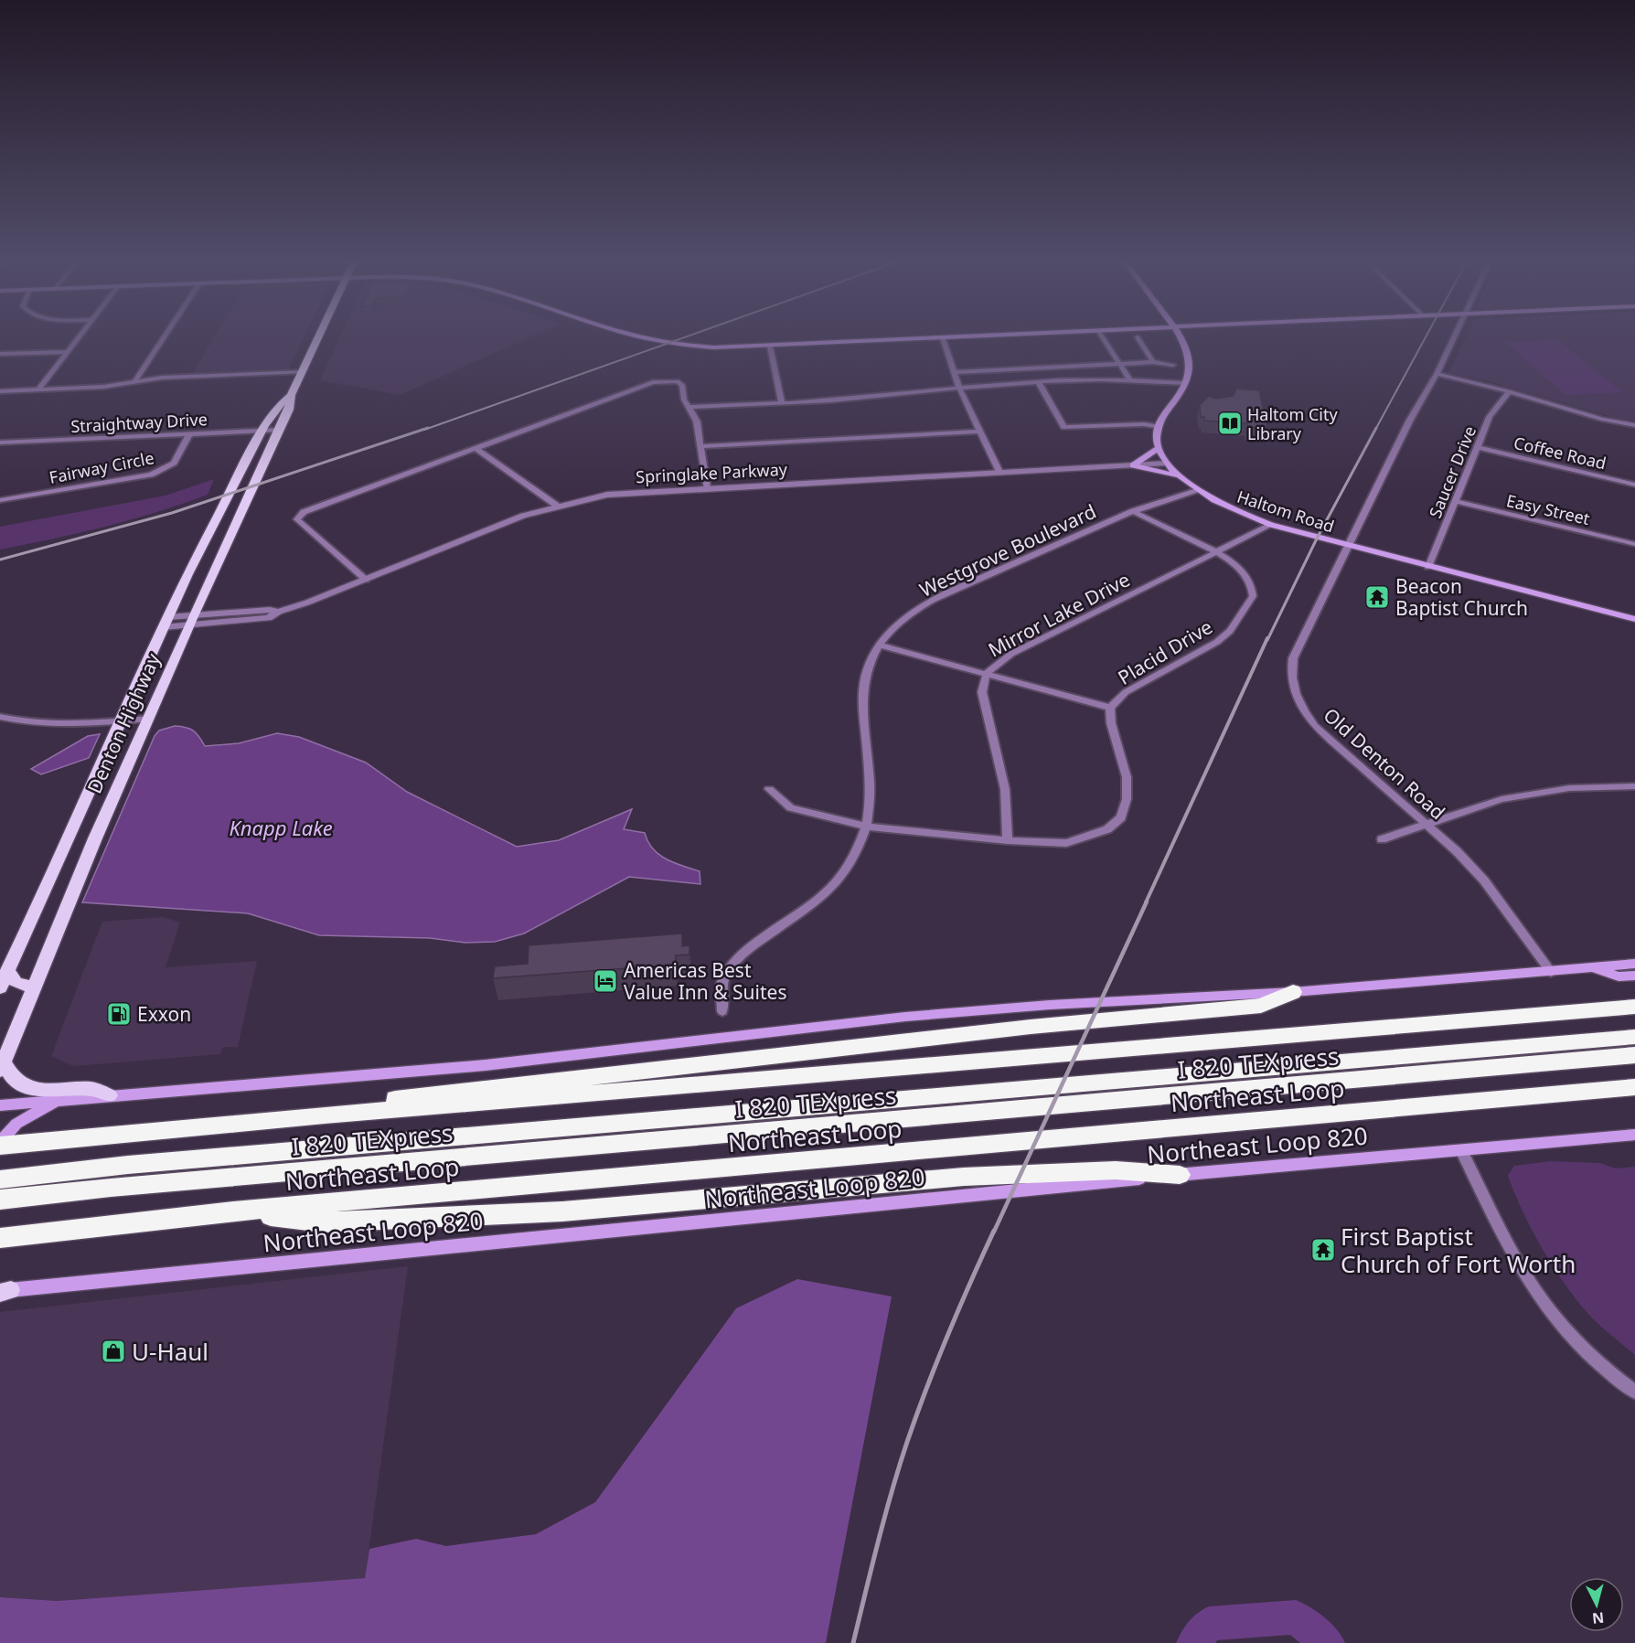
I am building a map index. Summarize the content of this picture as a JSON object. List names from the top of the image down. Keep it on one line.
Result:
{"streets":{"highway":["I 820 TEXpress","Northeast Loop"],"main road":["Haltom Road","Denton Highway","Northeast Loop 820"],"street":["Straightway Drive","Coffee Road","Fairway Circle","Saucer Drive","Springlake Parkway","Easy Street","Westgrove Boulevard","Mirror Lake Drive","Placid Drive","Old Denton Road"]},"crossings":[["Straightway Drive","Fairway Circle"],["Straightway Drive","Denton Highway"],["Coffee Road","Saucer Drive"],["Saucer Drive","Easy Street"],["Saucer Drive","Haltom Road"],["Springlake Parkway","Haltom Road"],["Springlake Parkway","Denton Highway"],["Haltom Road","Westgrove Boulevard"],["Haltom Road","Mirror Lake Drive"],["Haltom Road","Old Denton Road"],["Westgrove Boulevard","Placid Drive"],["Mirror Lake Drive","Placid Drive"]],"water":["Knapp Lake"],"places":{"library":["Haltom City Library"],"temple":["Beacon Baptist Church","First Baptist Church of Fort Worth"],"hotel":["Americas Best Value Inn & Suites"],"fuel station":["Exxon"],"shop":["U-Haul"]},"north":"bottom"}
